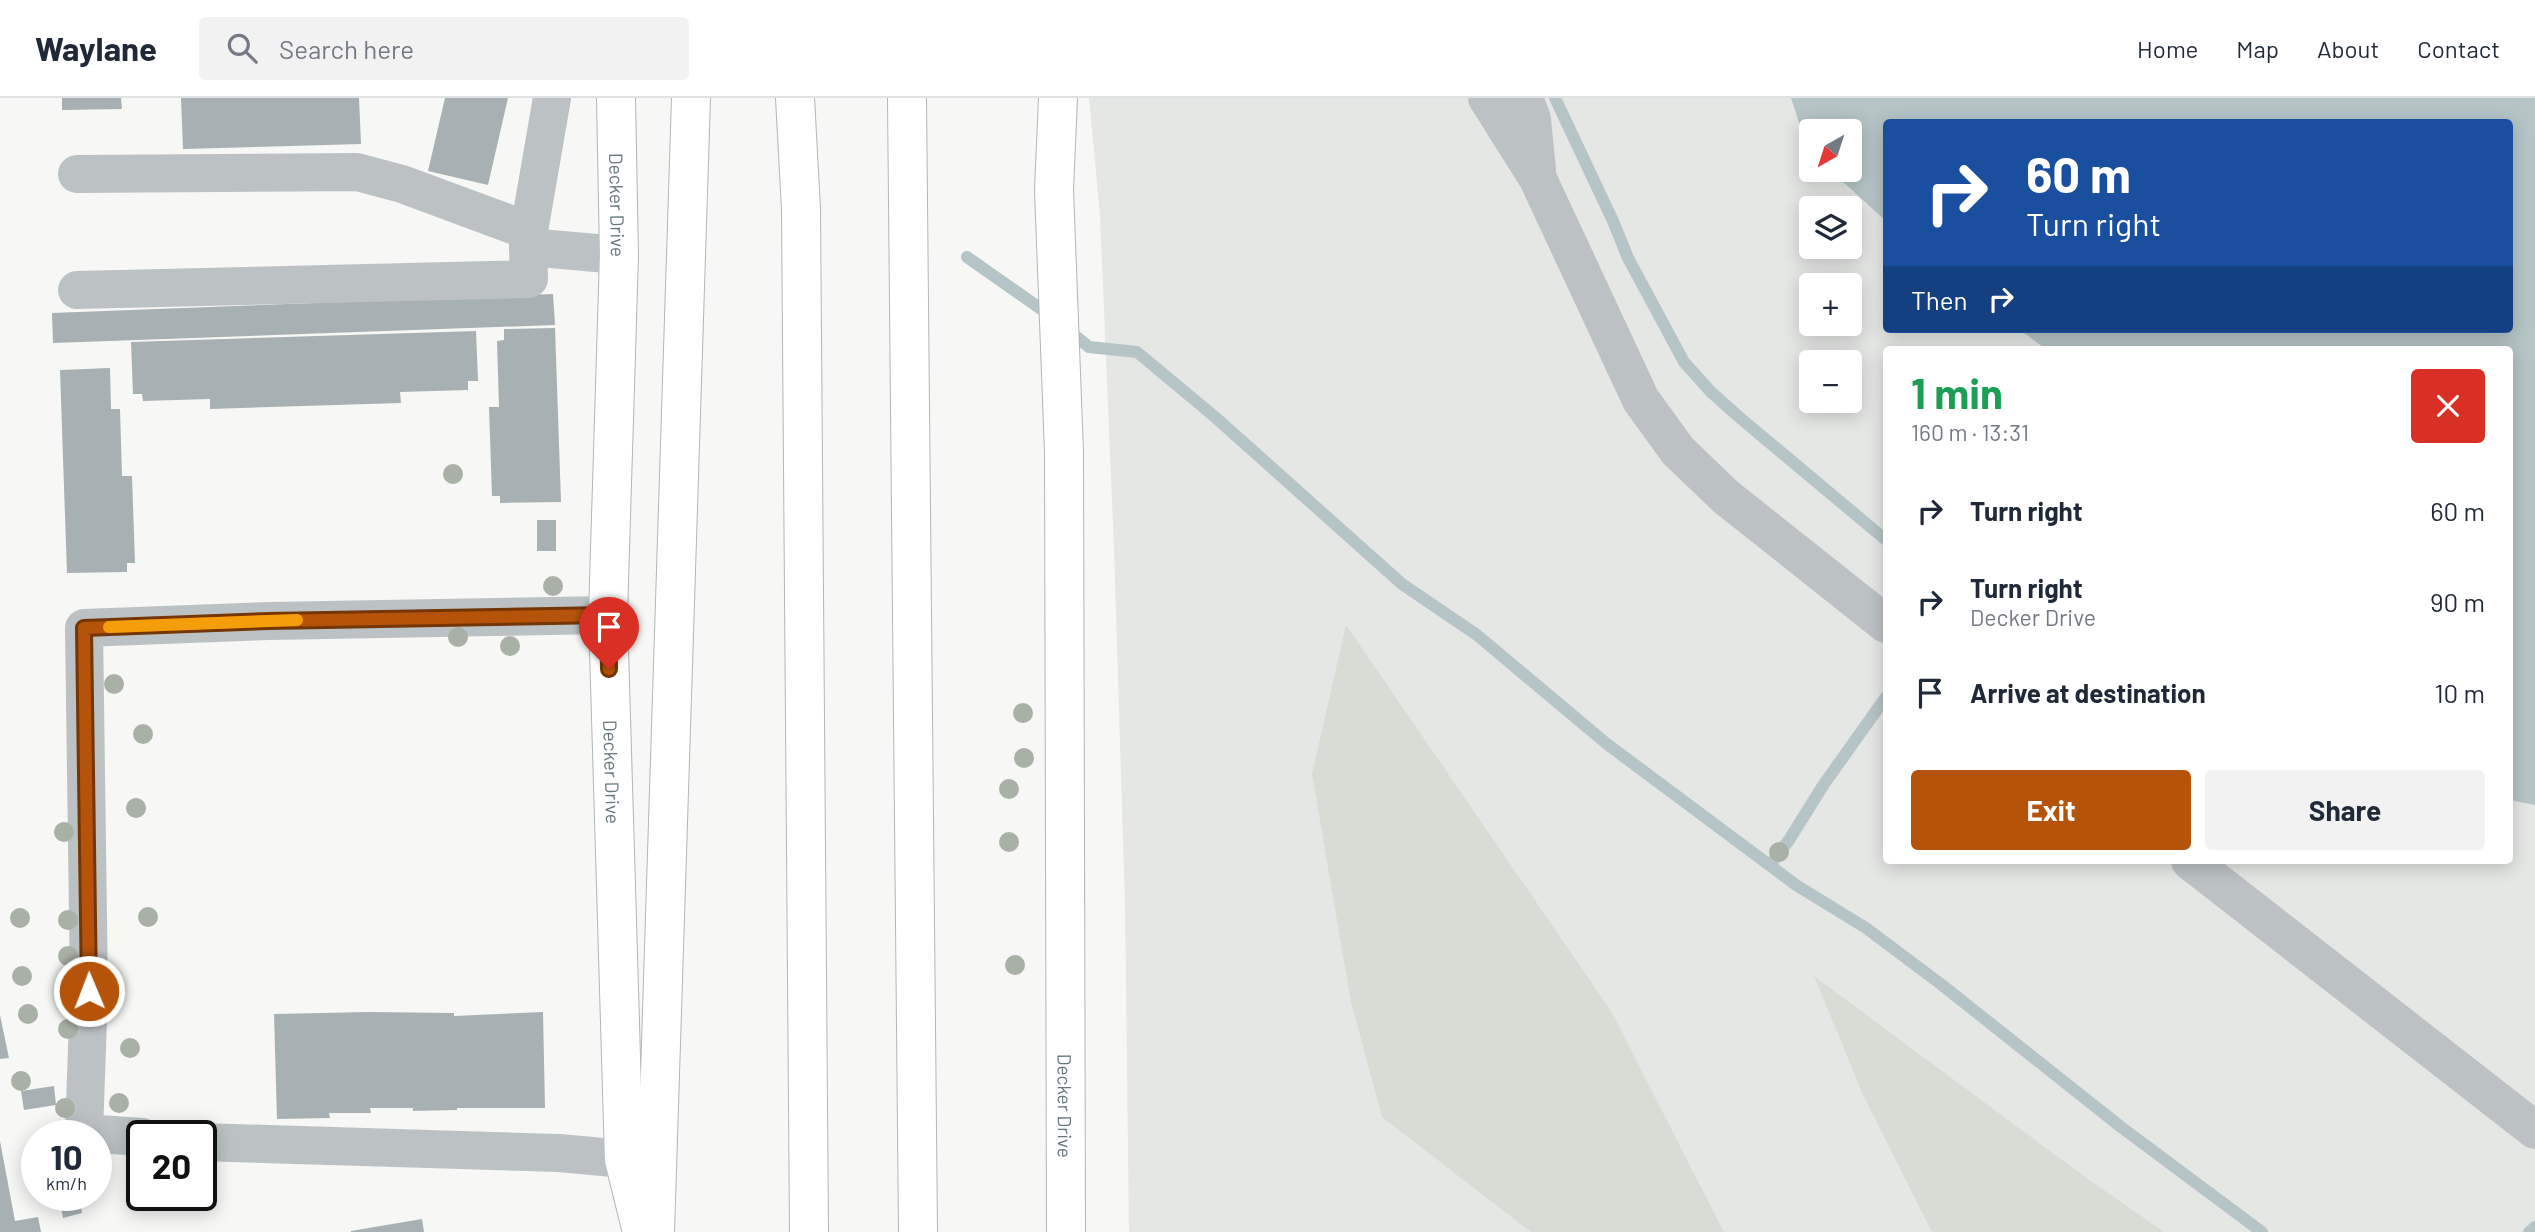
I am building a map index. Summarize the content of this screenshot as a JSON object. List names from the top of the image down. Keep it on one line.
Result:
{"streets":{"main road":["Decker Drive"]},"north":"bottom left","page":{"header":"Waylane","search":"Search here","nav":["Home","Map","About","Contact"],"map_buttons":["+","−"],"turn":["60 m","Turn right"],"then":"Then","heading":["1 min","160 m · 13:31"],"list":[{"name":"Turn right","value":"60 m"},{"name":"Turn right","note":"Decker Drive","value":"90 m"},{"name":"Arrive at destination","value":"10 m"}],"buttons":["Exit","Share"],"speed":"10 km/h","limit":"20"}}
